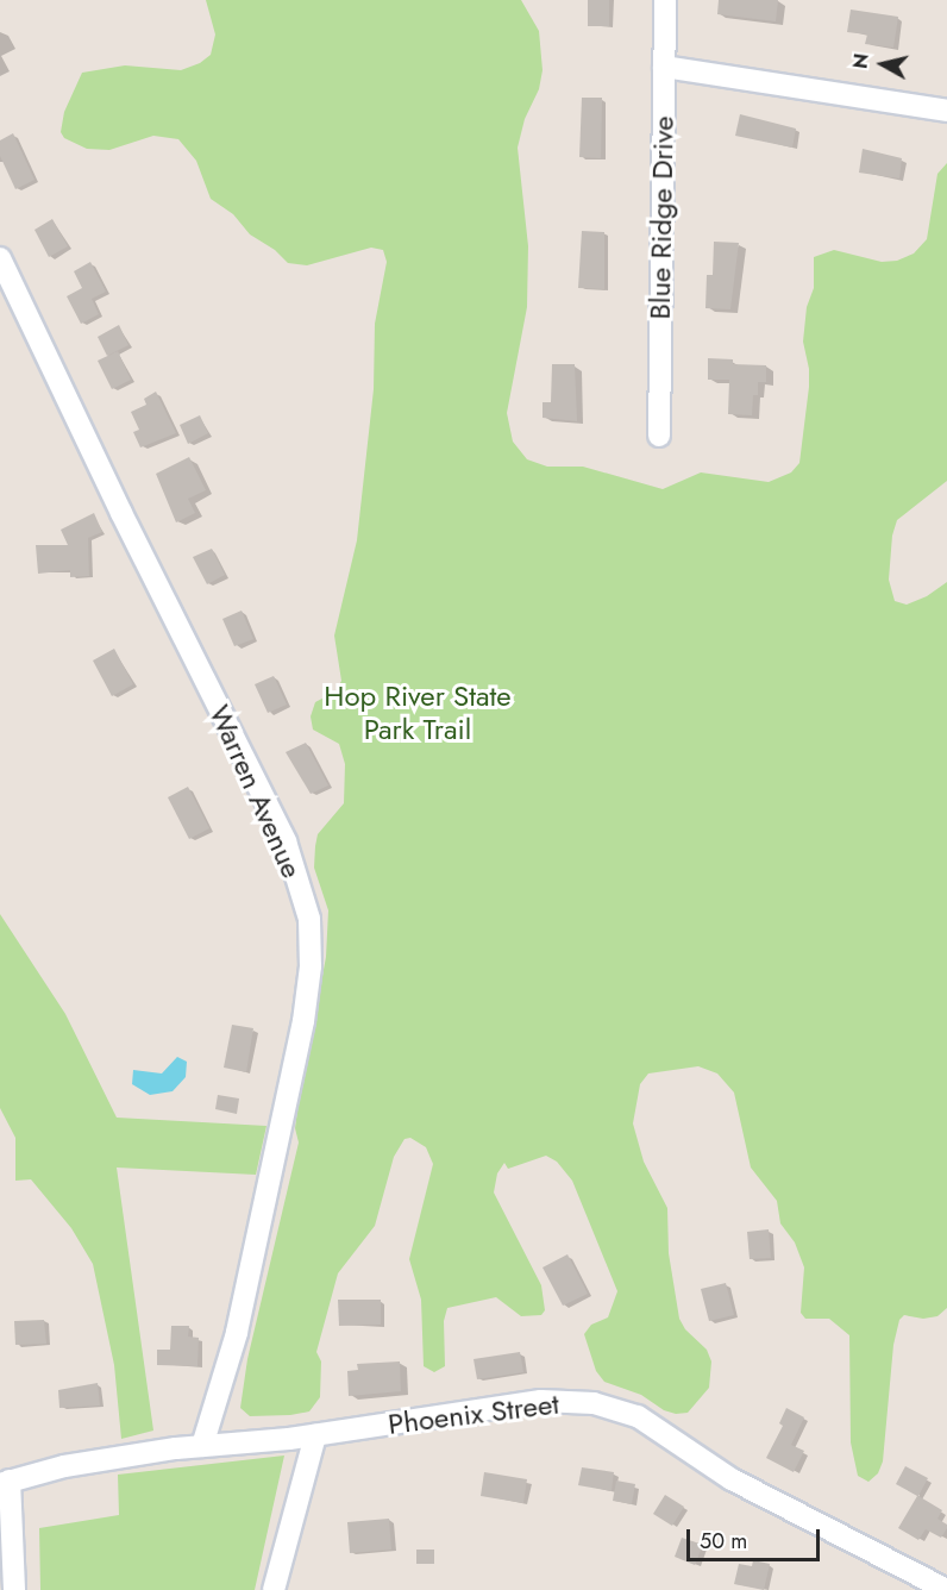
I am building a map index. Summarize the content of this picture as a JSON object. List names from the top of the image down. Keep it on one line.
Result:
{"streets":{"street":["Blue Ridge Drive","Warren Avenue","Phoenix Street"]},"crossings":[["Warren Avenue","Phoenix Street"]],"parks":["Hop River State Park Trail"],"scale_bar":"50 m","north":"left"}
